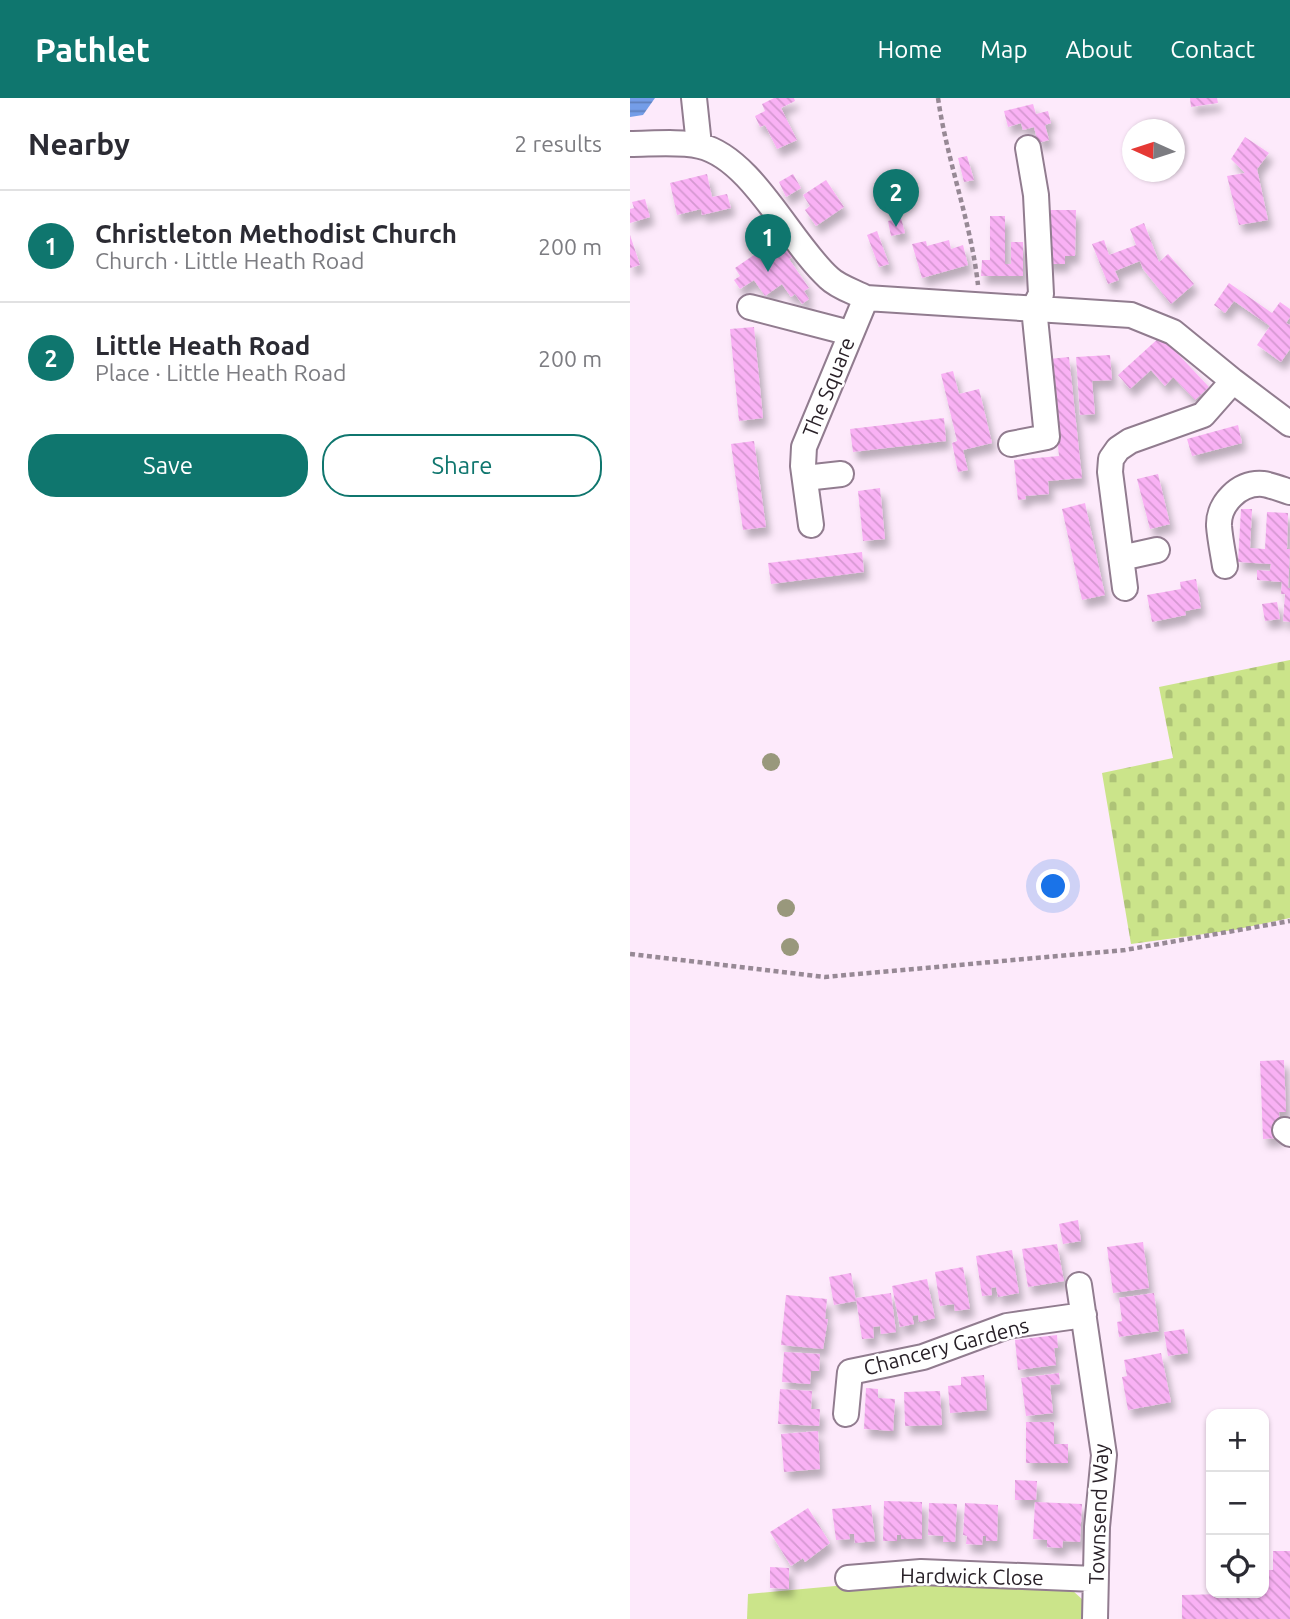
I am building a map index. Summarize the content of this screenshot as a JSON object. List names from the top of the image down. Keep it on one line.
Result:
{"streets":{"street":["The Square","Chancery Gardens","Townsend Way","Hardwick Close"]},"crossings":[["Chancery Gardens","Townsend Way"],["Townsend Way","Hardwick Close"]],"north":"left","page":{"header":"Pathlet","nav":["Home","Map","About","Contact"],"heading":["Nearby","2 results"],"pins":["2","1"],"list":[{"mark":"1","name":"Christleton Methodist Church","note":"Church · Little Heath Road","value":"200 m"},{"mark":"2","name":"Little Heath Road","note":"Place · Little Heath Road","value":"200 m"}],"buttons":["Save","Share"],"map_buttons":["+","−"]}}
